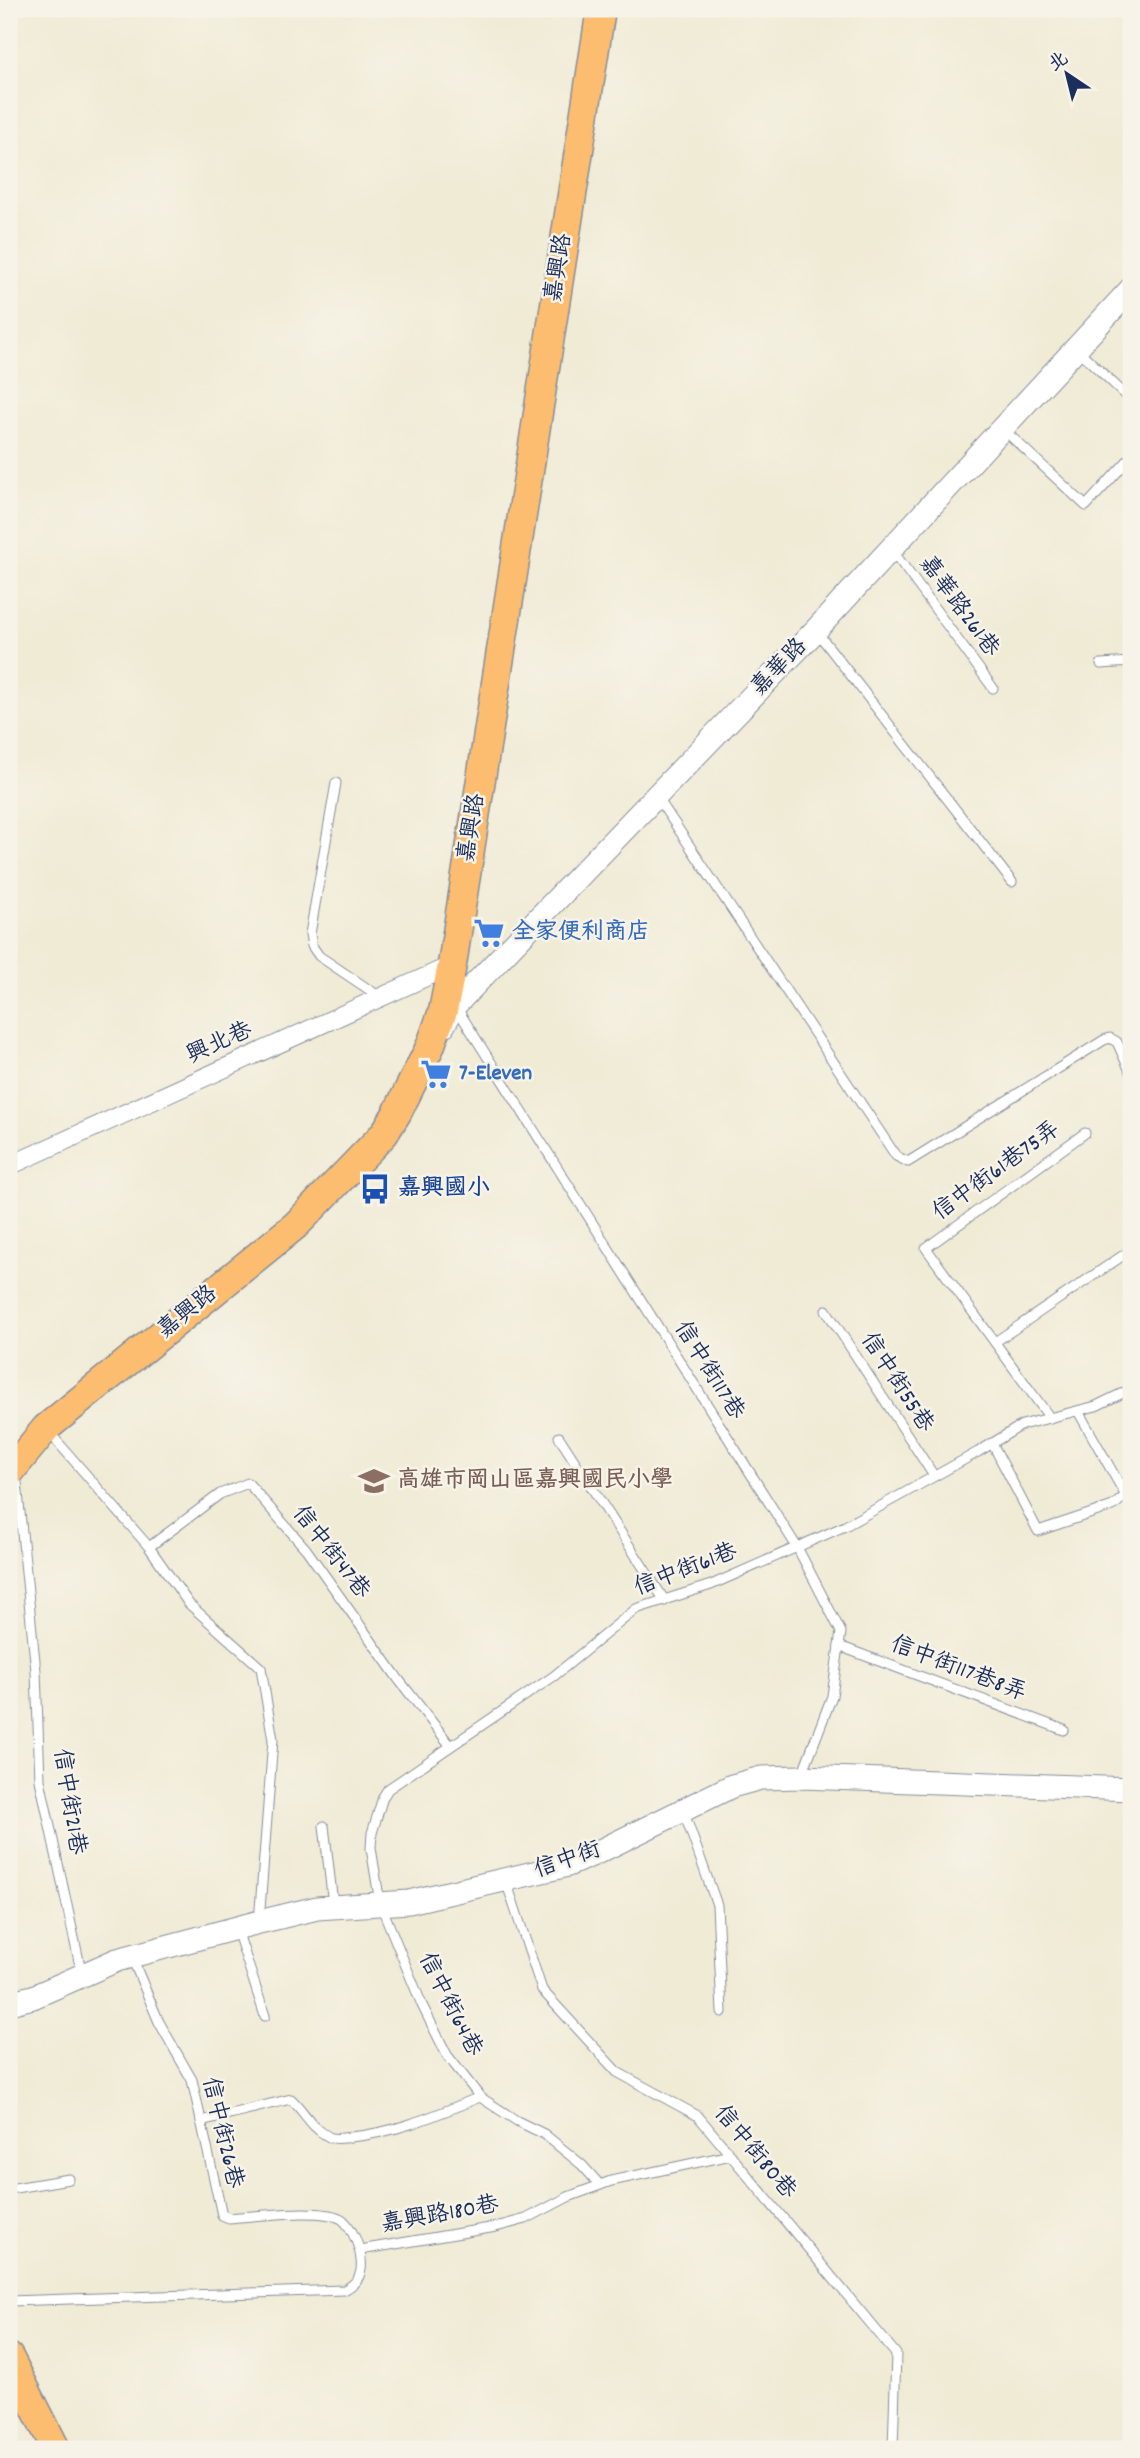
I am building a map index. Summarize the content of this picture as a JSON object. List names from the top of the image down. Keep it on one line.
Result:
{"streets":{"main road":["嘉興路"],"street":["嘉華路","興北巷","信中街"],"lane":["嘉華路261巷","信中街61巷75弄","信中街117巷","信中街55巷","信中街47巷","信中街61巷","信中街117巷8弄","信中街21巷","信中街64巷","信中街26巷","信中街80巷","嘉興路180巷"]},"crossings":[["嘉興路","嘉華路"],["嘉興路","興北巷"],["嘉興路","信中街21巷"],["嘉華路261巷","嘉華路"],["嘉華路","信中街117巷"],["信中街61巷75弄","信中街61巷"],["信中街117巷","信中街61巷"],["信中街117巷","信中街117巷8弄"],["信中街117巷","信中街"],["信中街55巷","信中街61巷"],["信中街47巷","信中街61巷"],["信中街61巷","信中街"],["信中街61巷","信中街64巷"],["信中街21巷","信中街"],["信中街","信中街64巷"],["信中街","信中街26巷"],["信中街","信中街80巷"],["信中街64巷","嘉興路180巷"],["信中街26巷","嘉興路180巷"],["信中街80巷","嘉興路180巷"]],"places":{"supermarket":["全家便利商店","7-Eleven"],"bus stop":["嘉興國小"],"school or university":["高雄市岡山區嘉興國民小學"]},"north":"top left"}
